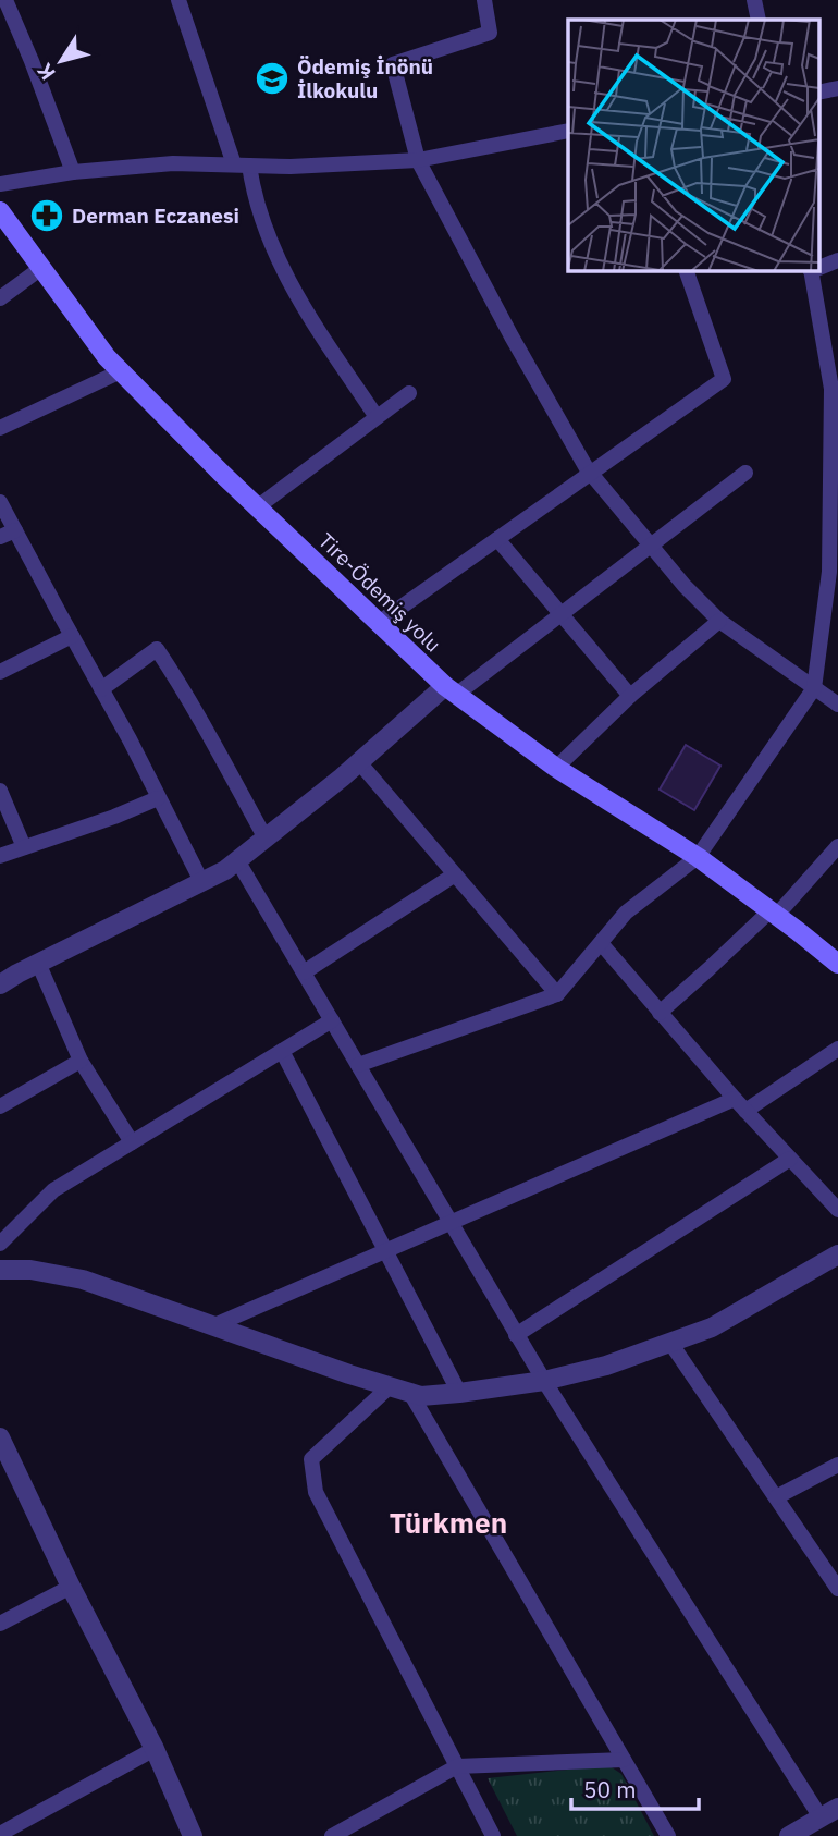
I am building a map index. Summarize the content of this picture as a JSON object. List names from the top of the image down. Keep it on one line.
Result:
{"streets":{"main road":["Tire-Ödemiş yolu"]},"districts":["Türkmen"],"places":{"school or university":["Ödemiş İnönü İlkokulu"],"pharmacy":["Derman Eczanesi"]},"scale_bar":"50 m","north":"bottom left"}
